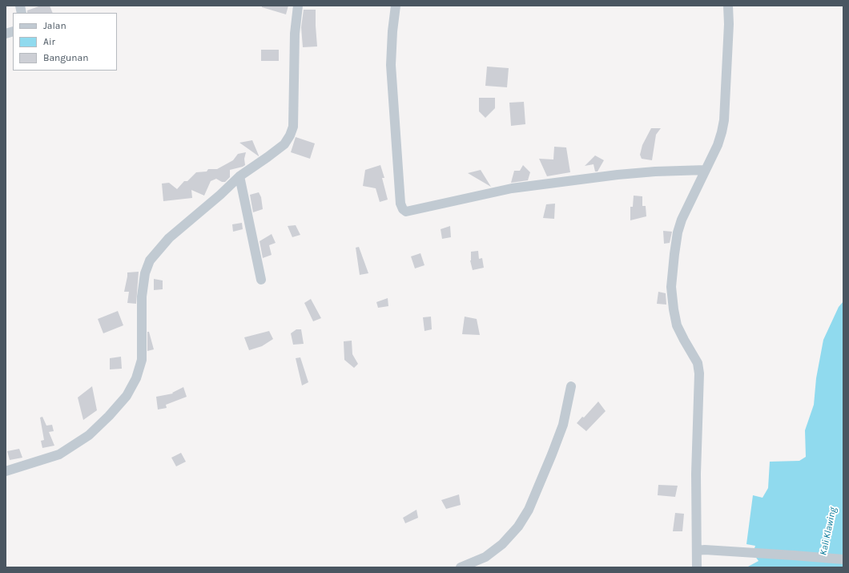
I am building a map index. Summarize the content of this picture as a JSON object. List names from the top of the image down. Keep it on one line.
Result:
{"water":["Kali Klawing"],"legend":["Jalan","Air","Bangunan"]}
